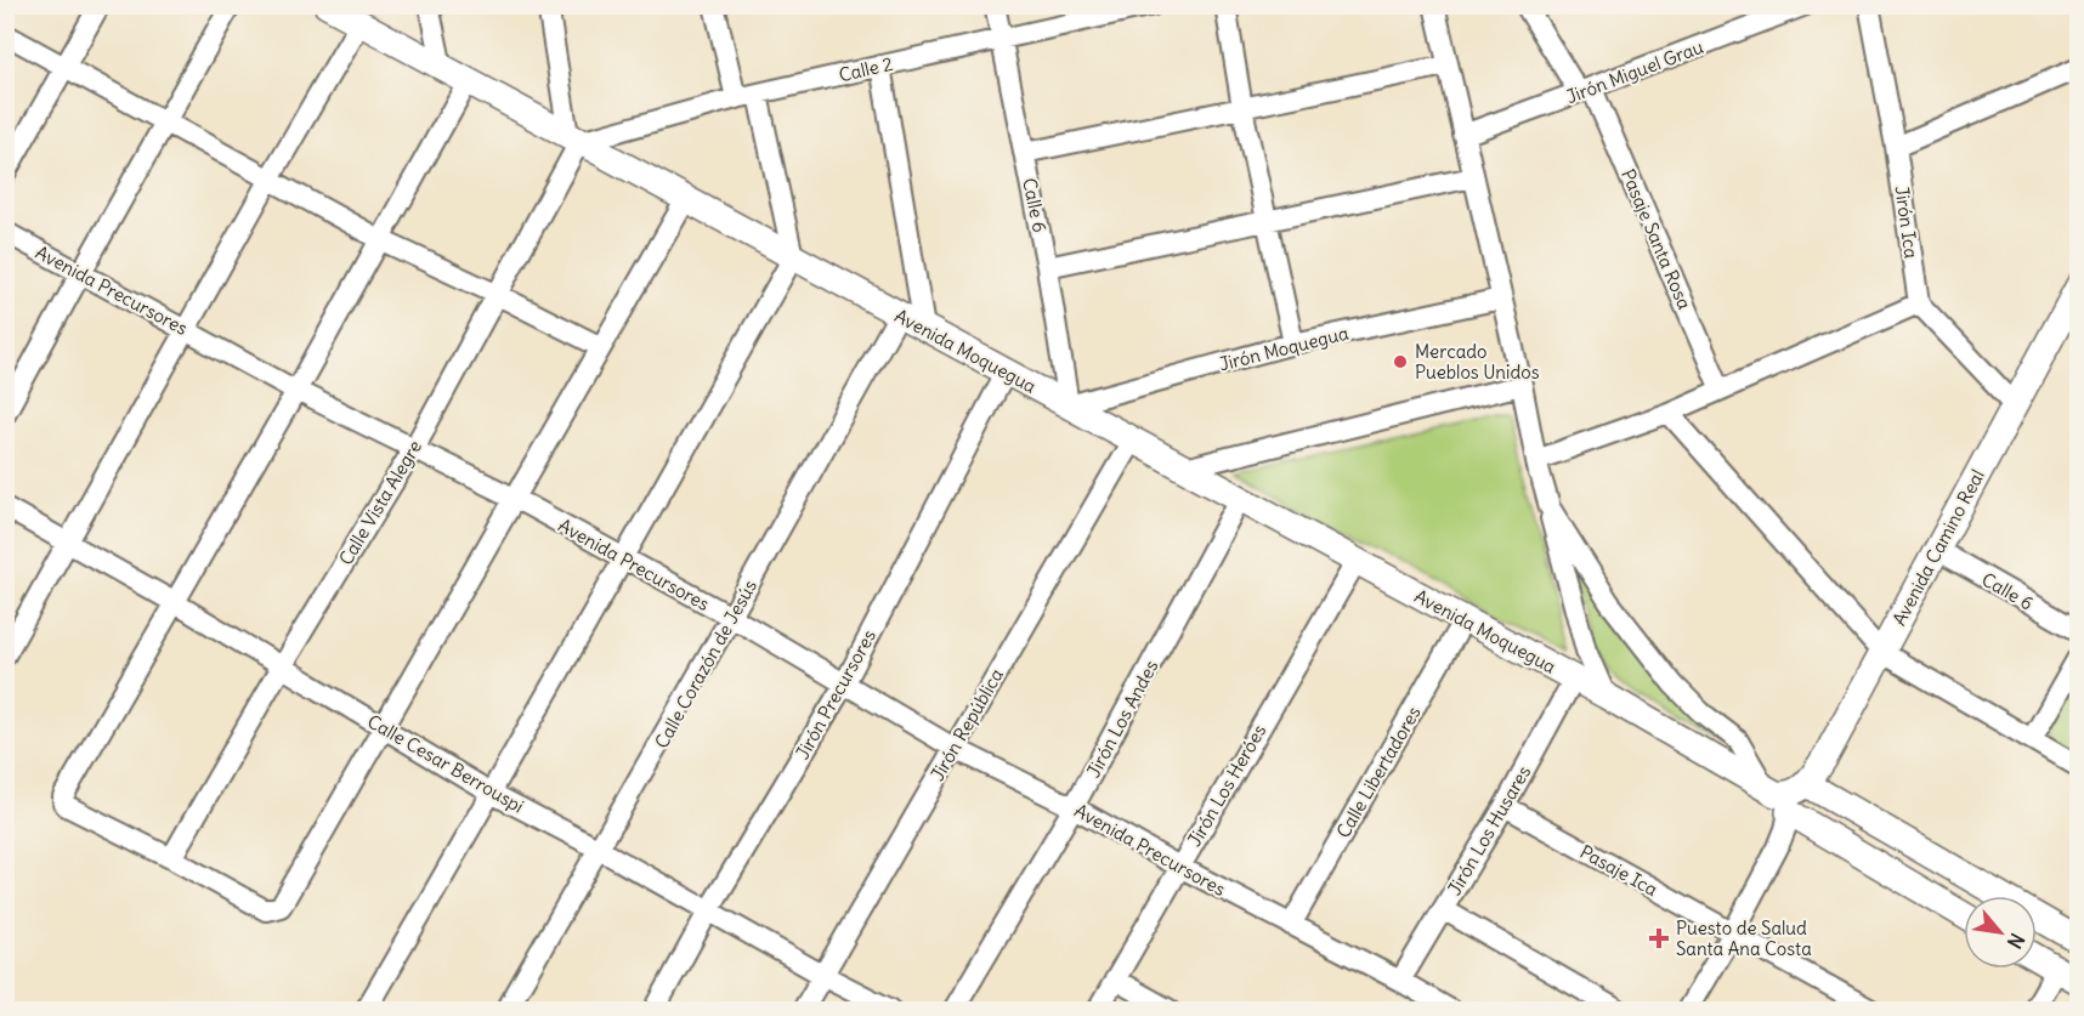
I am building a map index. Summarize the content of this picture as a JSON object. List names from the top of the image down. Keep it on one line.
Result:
{"streets":{"main road":["Avenida Moquegua","Avenida Camino Real"],"street":["Calle 2","Jirón Miguel Grau","Calle 6","Jirón Ica","Pasaje Santa Rosa","Avenida Precursores","Jirón Moquegua","Calle Vista Alegre","Calle Corazón de Jesús","Jirón Precursores","Jirón Los Andes","Jirón República","Calle Cesar Berrouspi","Calle Libertadores","Jirón Los Heróes","Jirón Los Husares","Pasaje Ica"]},"crossings":[["Calle 2","Calle 6"],["Calle 2","Avenida Moquegua"],["Calle 2","Calle Vista Alegre"],["Jirón Miguel Grau","Pasaje Santa Rosa"],["Jirón Miguel Grau","Avenida Moquegua"],["Calle 6","Jirón Moquegua"],["Calle 6","Avenida Moquegua"],["Calle 6","Avenida Camino Real"],["Avenida Precursores","Calle Vista Alegre"],["Avenida Precursores","Calle Corazón de Jesús"],["Avenida Precursores","Jirón Precursores"],["Avenida Precursores","Jirón Los Andes"],["Avenida Precursores","Jirón República"],["Avenida Precursores","Calle Libertadores"],["Avenida Precursores","Jirón Los Heróes"],["Avenida Precursores","Jirón Los Husares"],["Jirón Moquegua","Avenida Moquegua"],["Avenida Moquegua","Calle Vista Alegre"],["Avenida Moquegua","Avenida Camino Real"],["Avenida Moquegua","Calle Corazón de Jesús"],["Avenida Moquegua","Jirón Precursores"],["Avenida Moquegua","Jirón Los Andes"],["Avenida Moquegua","Jirón República"],["Avenida Moquegua","Calle Libertadores"],["Avenida Moquegua","Jirón Los Heróes"],["Avenida Moquegua","Jirón Los Husares"],["Calle Vista Alegre","Calle Cesar Berrouspi"],["Calle Corazón de Jesús","Calle Cesar Berrouspi"],["Jirón Precursores","Calle Cesar Berrouspi"],["Jirón República","Calle Cesar Berrouspi"],["Jirón Los Husares","Pasaje Ica"]],"places":{"other":["Mercado Pueblos Unidos"],"health":["Puesto de Salud Santa Ana Costa"]},"north":"bottom right"}
